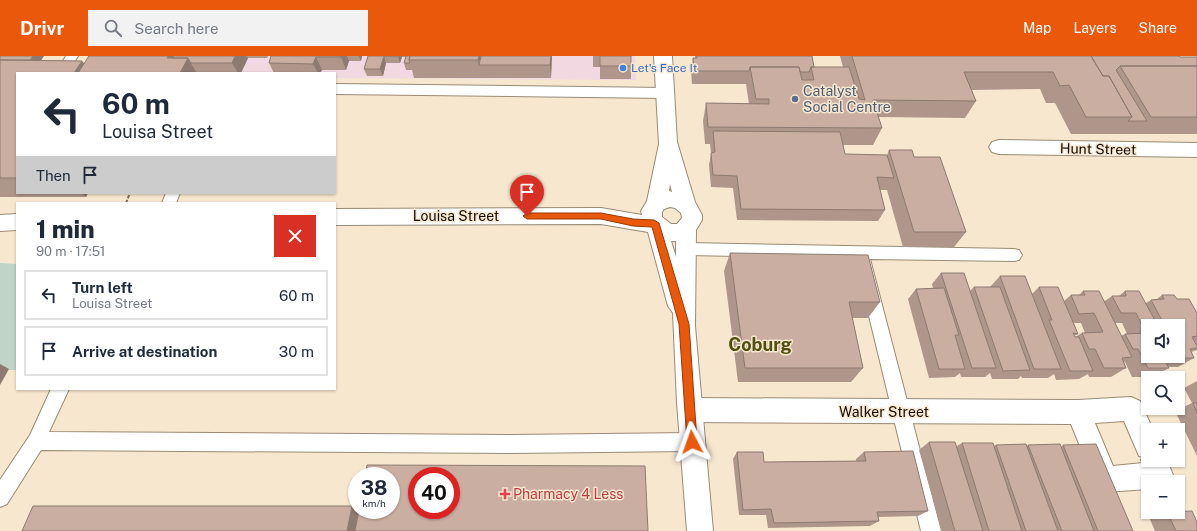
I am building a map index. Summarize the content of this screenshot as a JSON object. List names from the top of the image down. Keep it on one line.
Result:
{"streets":{"street":["Hunt Street","Louisa Street","Walker Street"]},"districts":["Coburg"],"places":{"other":["Let's Face It","Catalyst Social Centre"],"health":["Pharmacy 4 Less"]},"page":{"header":"Drivr","search":"Search here","nav":["Map","Layers","Share"],"turn":["60 m","Louisa Street"],"then":"Then","heading":["1 min","90 m · 17:51"],"list":[{"name":"Turn left","note":"Louisa Street","value":"60 m"},{"name":"Arrive at destination","value":"30 m"}],"map_buttons":["+","−"],"speed":"38 km/h","limit":"40"}}
